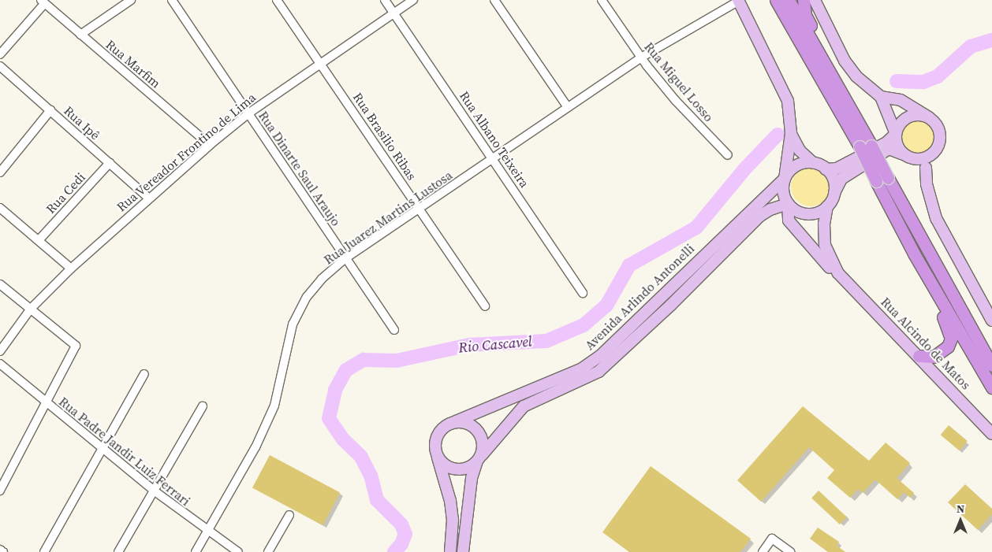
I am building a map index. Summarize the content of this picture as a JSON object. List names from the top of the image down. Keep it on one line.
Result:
{"streets":{"main road":["Avenida Arlindo Antonelli","Rua Alcindo de Matos"],"street":["Rua Marfim","Rua Miguel Losso","Rua Ipê","Rua Brasilio Ribas","Rua Albano Teixeira","Rua Vereador Frontino de Lima","Rua Dinarte Saul Araujo","Rua Cedi","Rua Juarez Martins Lustosa","Rua Padre Jandir Luiz Ferrari"]},"crossings":[["Rua Marfim","Rua Vereador Frontino de Lima"],["Rua Miguel Losso","Rua Juarez Martins Lustosa"],["Rua Ipê","Rua Vereador Frontino de Lima"],["Rua Ipê","Rua Cedi"],["Rua Brasilio Ribas","Rua Vereador Frontino de Lima"],["Rua Brasilio Ribas","Rua Juarez Martins Lustosa"],["Rua Albano Teixeira","Rua Vereador Frontino de Lima"],["Rua Albano Teixeira","Rua Juarez Martins Lustosa"],["Rua Vereador Frontino de Lima","Rua Dinarte Saul Araujo"],["Rua Dinarte Saul Araujo","Rua Juarez Martins Lustosa"],["Rua Juarez Martins Lustosa","Rua Padre Jandir Luiz Ferrari"],["Avenida Arlindo Antonelli","Rua Alcindo de Matos"]],"water":["Rio Cascavel"],"north":"top"}
